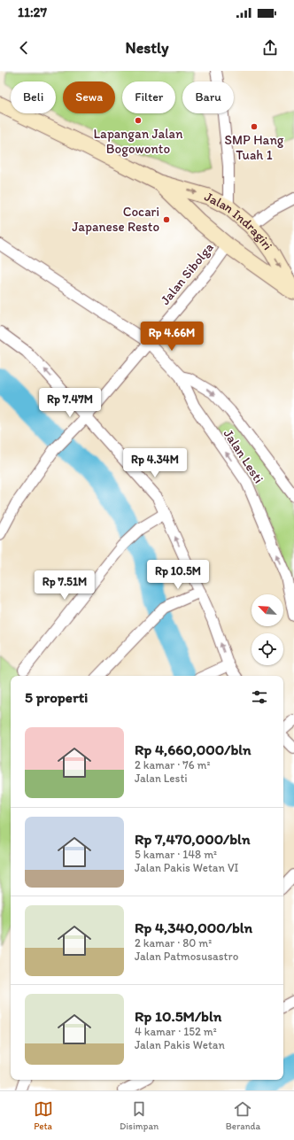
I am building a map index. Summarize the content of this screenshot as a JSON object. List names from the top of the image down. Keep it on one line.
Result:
{"streets":{"street":["Jalan Indragiri","Jalan Sibolga","Jalan Lesti"]},"crossings":[["Jalan Indragiri","Jalan Sibolga"],["Jalan Sibolga","Jalan Lesti"]],"places":["Lapangan Jalan Bogowonto","SMP Hang Tuah 1","Cocari Japanese Resto"],"north":"top left","page":{"status":"11:27","header":"Nestly","chip":["Beli","Sewa","Filter","Baru"],"price":["Rp 4.66M","Rp 7.47M","Rp 4.34M","Rp 10.5M","Rp 7.51M"],"heading":"5 properti","list":[{"name":"Rp 4,660,000/bln","note":"2 kamar · 76 m² · Jalan Lesti"},{"name":"Rp 7,470,000/bln","note":"5 kamar · 148 m² · Jalan Pakis Wetan VI"},{"name":"Rp 4,340,000/bln","note":"2 kamar · 80 m² · Jalan Patmosusastro"},{"name":"Rp 10.5M/bln","note":"4 kamar · 152 m² · Jalan Pakis Wetan"}],"tabs":["Peta","Disimpan","Beranda"]}}
